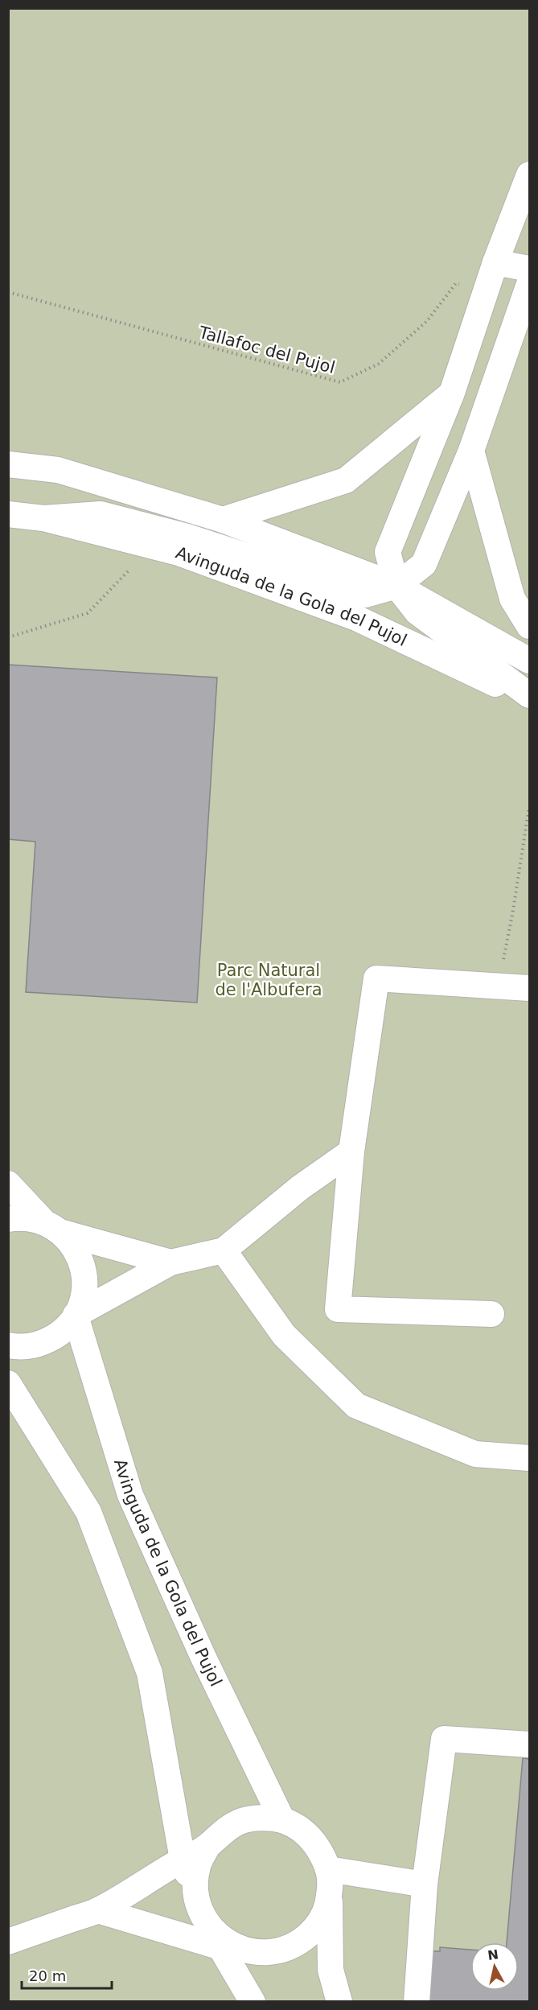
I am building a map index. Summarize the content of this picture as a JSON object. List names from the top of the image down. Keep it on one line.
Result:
{"streets":{"street":["Avinguda de la Gola del Pujol"],"path":["Tallafoc del Pujol"]},"crossings":[["Tallafoc del Pujol","Avinguda de la Gola del Pujol"]],"parks":["Parc Natural de l'Albufera"],"scale_bar":"20 m","north":"top"}
